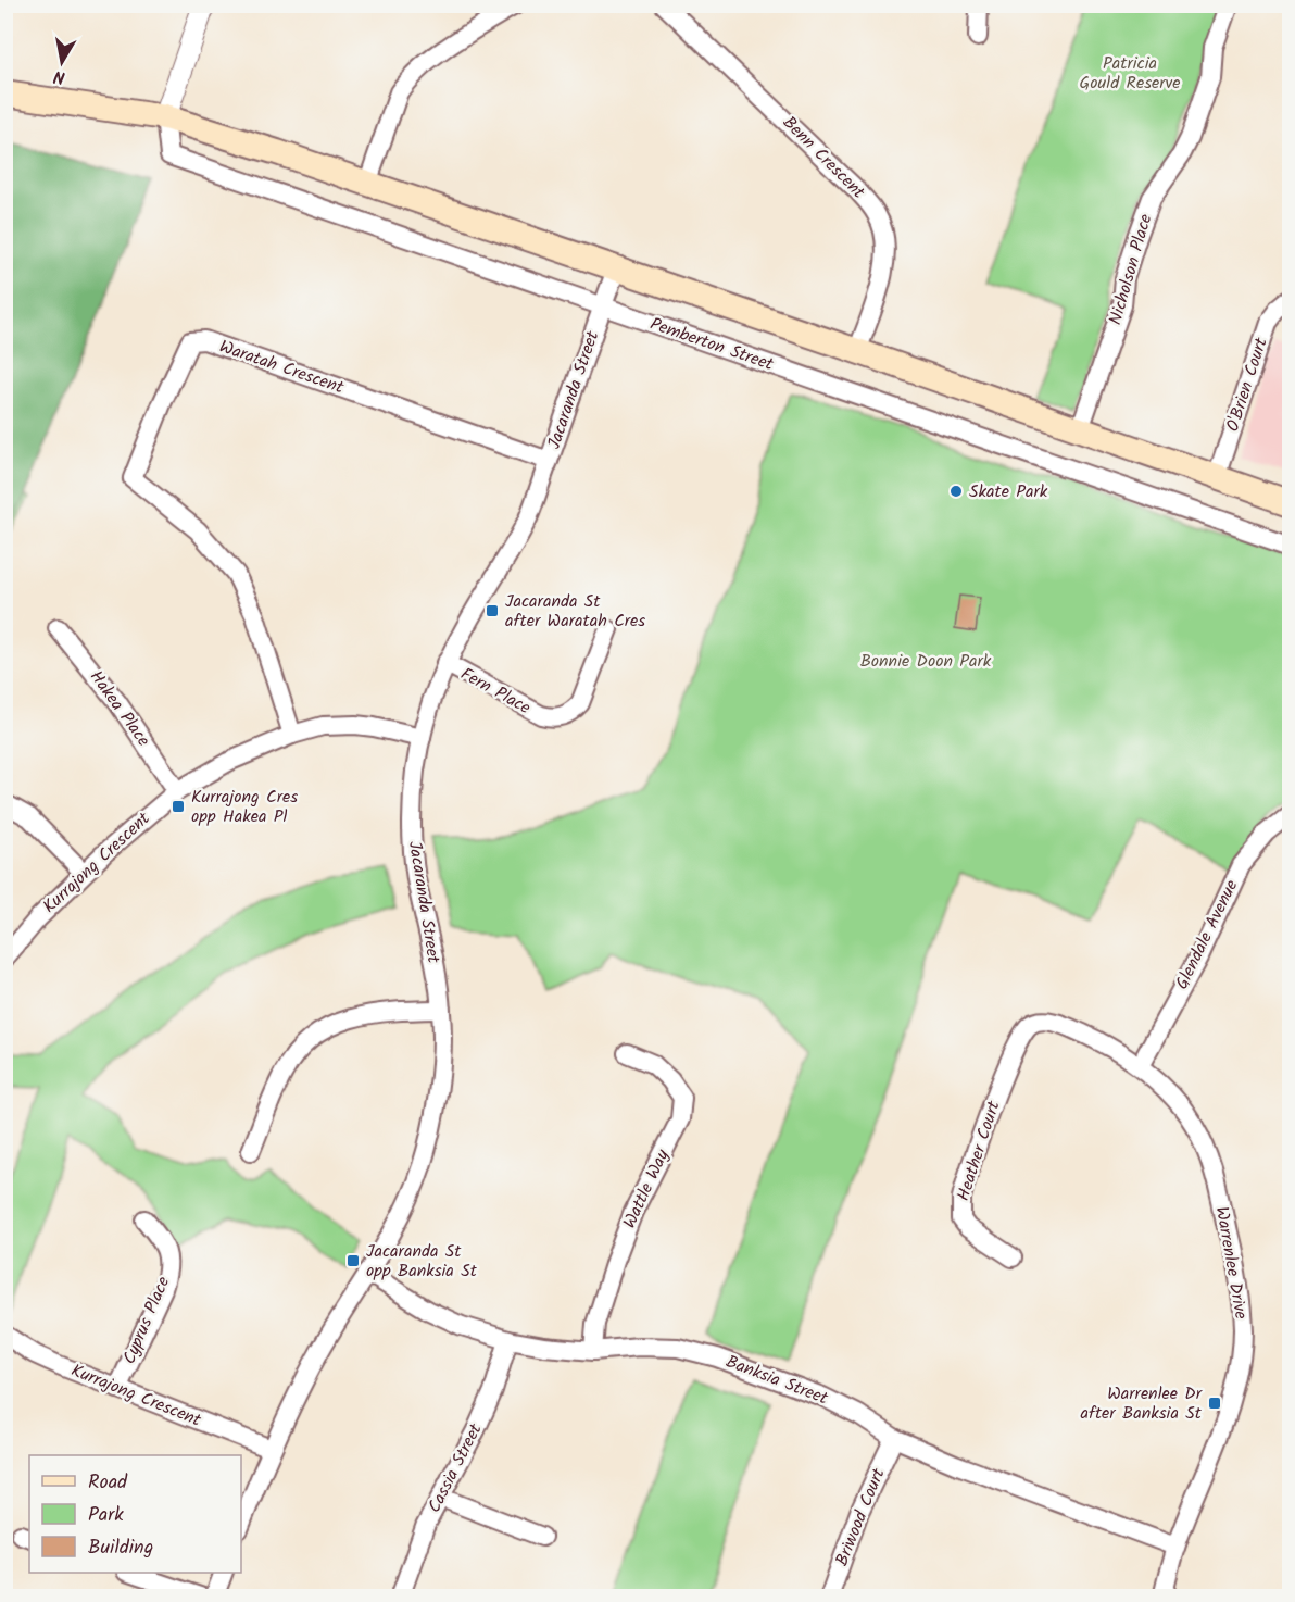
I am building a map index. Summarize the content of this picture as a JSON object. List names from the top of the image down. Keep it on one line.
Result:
{"streets":{"street":["Benn Crescent","Nicholson Place","Pemberton Street","Waratah Crescent","O'Brien Court","Jacaranda Street","Fern Place","Hakea Place","Kurrajong Crescent","Glendale Avenue","Heather Court","Wattle Way","Warrenlee Drive","Cyprus Place","Banksia Street","Cassia Street","Briwood Court"]},"crossings":[["Pemberton Street","Jacaranda Street"],["Waratah Crescent","Jacaranda Street"],["Waratah Crescent","Kurrajong Crescent"],["Jacaranda Street","Fern Place"],["Jacaranda Street","Kurrajong Crescent"],["Jacaranda Street","Banksia Street"],["Hakea Place","Kurrajong Crescent"],["Kurrajong Crescent","Cyprus Place"],["Glendale Avenue","Warrenlee Drive"],["Heather Court","Warrenlee Drive"],["Wattle Way","Banksia Street"],["Warrenlee Drive","Banksia Street"],["Banksia Street","Cassia Street"],["Banksia Street","Briwood Court"]],"parks":["Patricia Gould Reserve","Bonnie Doon Park"],"places":{"other":["Skate Park"],"transit":["Jacaranda St after Waratah Cres","Kurrajong Cres opp Hakea Pl","Jacaranda St opp Banksia St","Warrenlee Dr after Banksia St"]},"legend":["Road","Park","Building"],"north":"bottom"}
